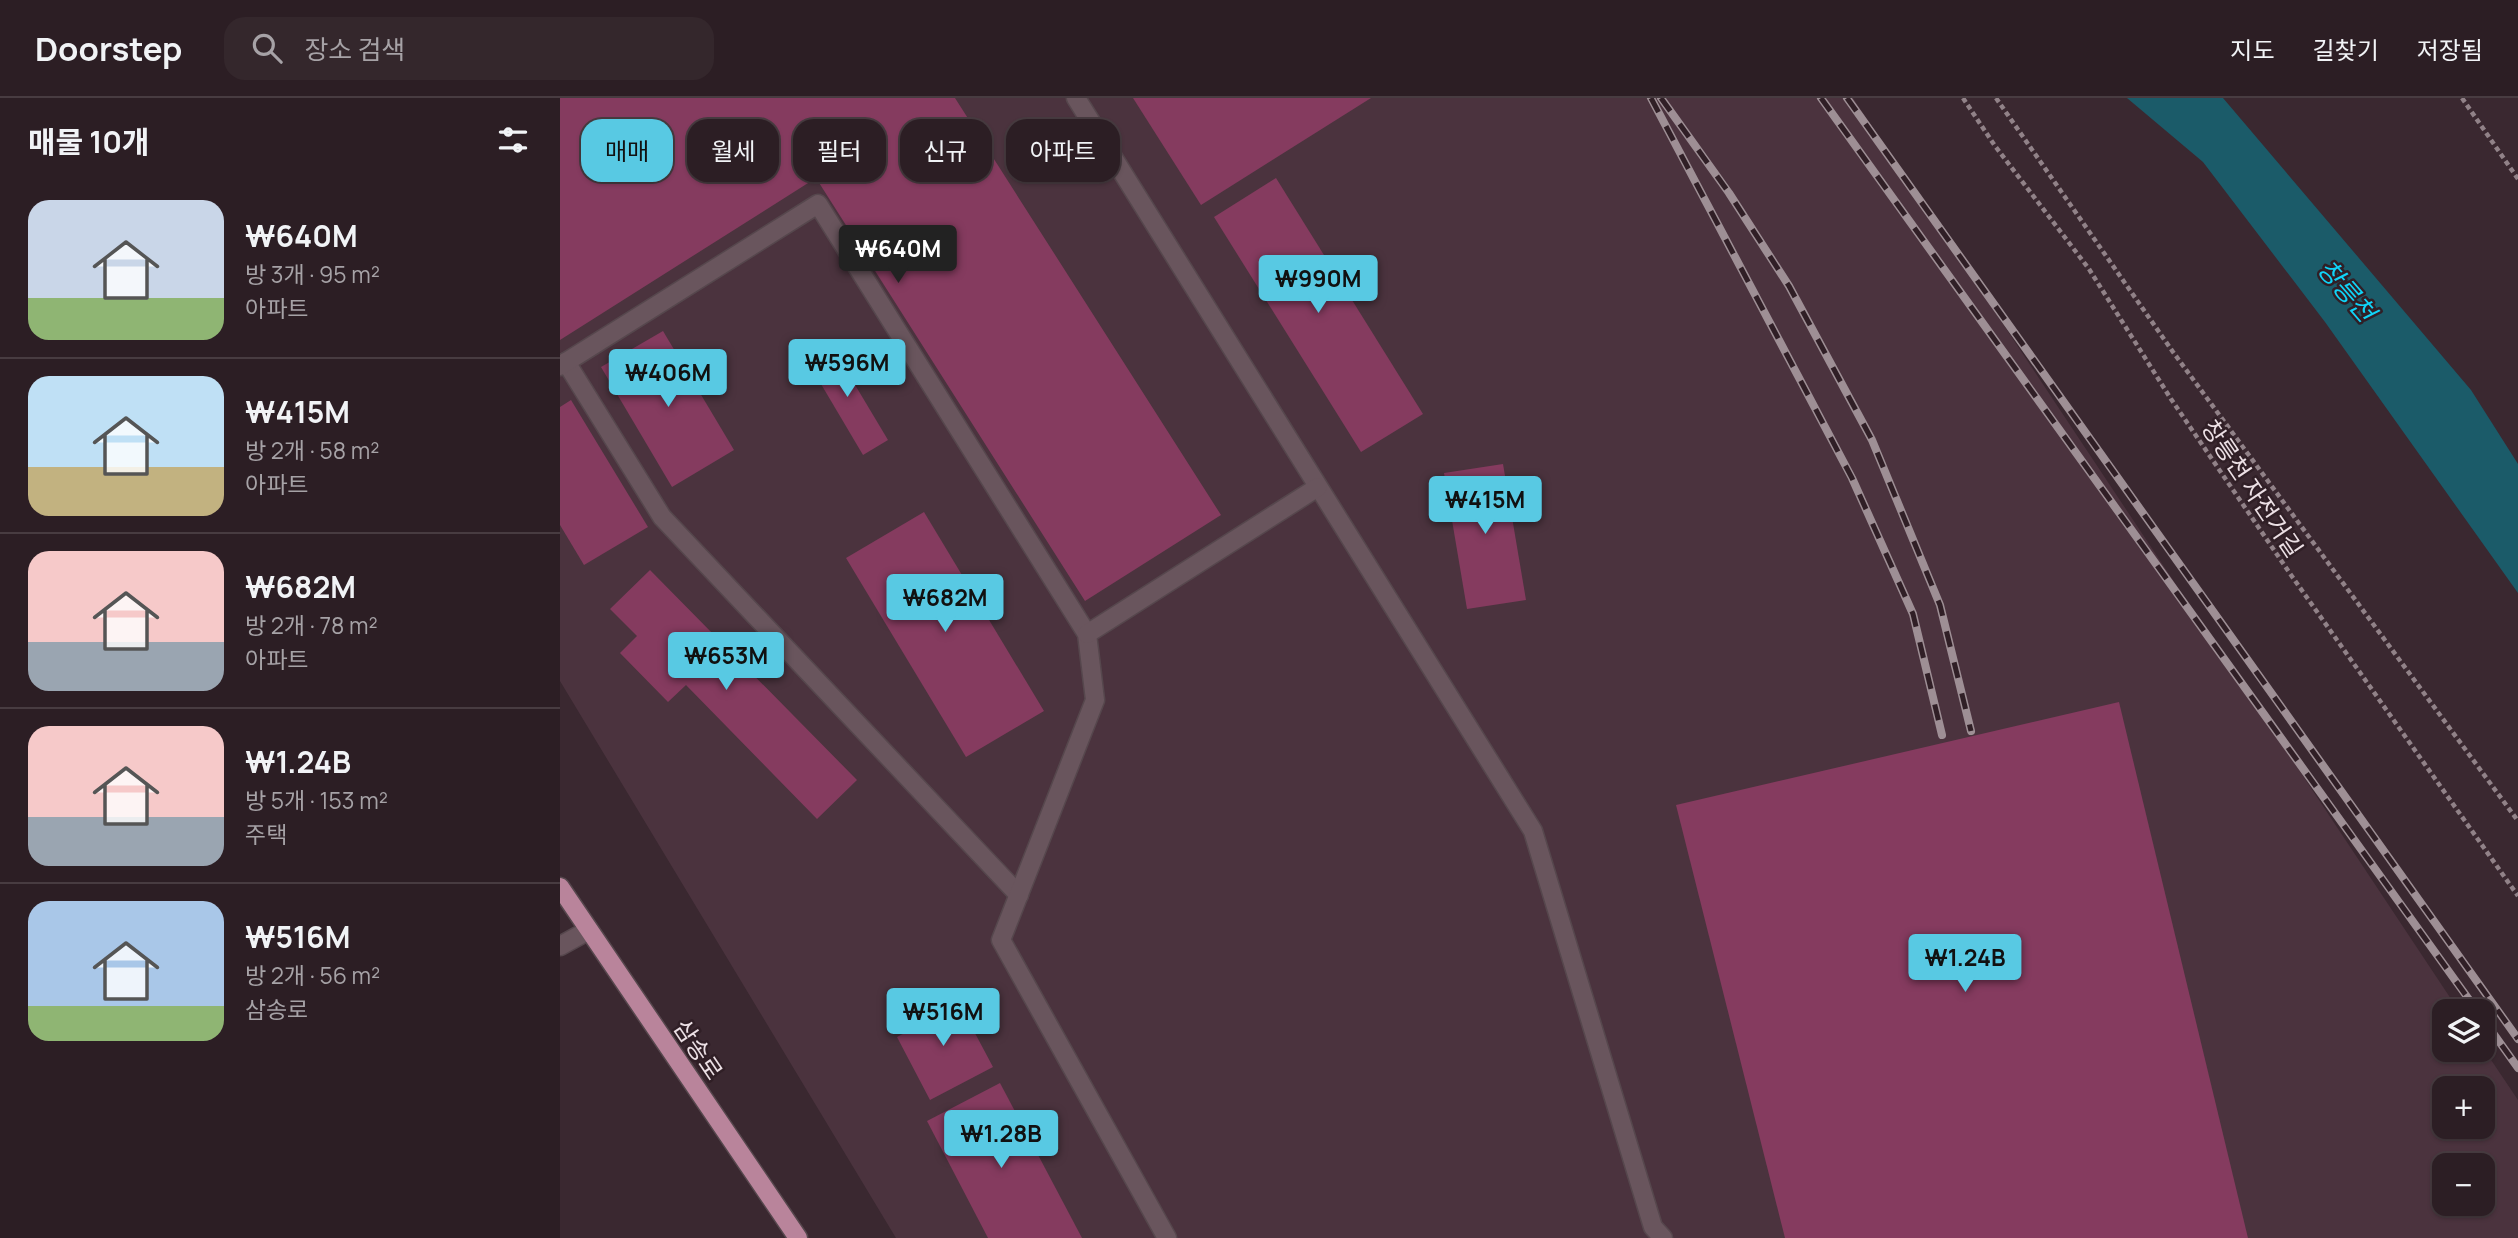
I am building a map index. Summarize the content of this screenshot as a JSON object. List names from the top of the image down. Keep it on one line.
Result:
{"streets":{"main road":["삼송로"],"path":["창릉천 자전거길"]},"water":["창릉천"],"page":{"header":"Doorstep","search":"장소 검색","nav":["지도","길찾기","저장됨"],"heading":"매물 10개","chip":["매매","월세","필터","신규","아파트"],"list":[{"name":"₩640M","note":"방 3개 · 95 m² · 아파트"},{"name":"₩415M","note":"방 2개 · 58 m² · 아파트"},{"name":"₩682M","note":"방 2개 · 78 m² · 아파트"},{"name":"₩1.24B","note":"방 5개 · 153 m² · 주택"},{"name":"₩516M","note":"방 2개 · 56 m² · 삼송로"}],"price":["₩640M","₩990M","₩596M","₩406M","₩415M","₩682M","₩653M","₩1.24B","₩516M","₩1.28B"],"map_buttons":["+","−"]}}
